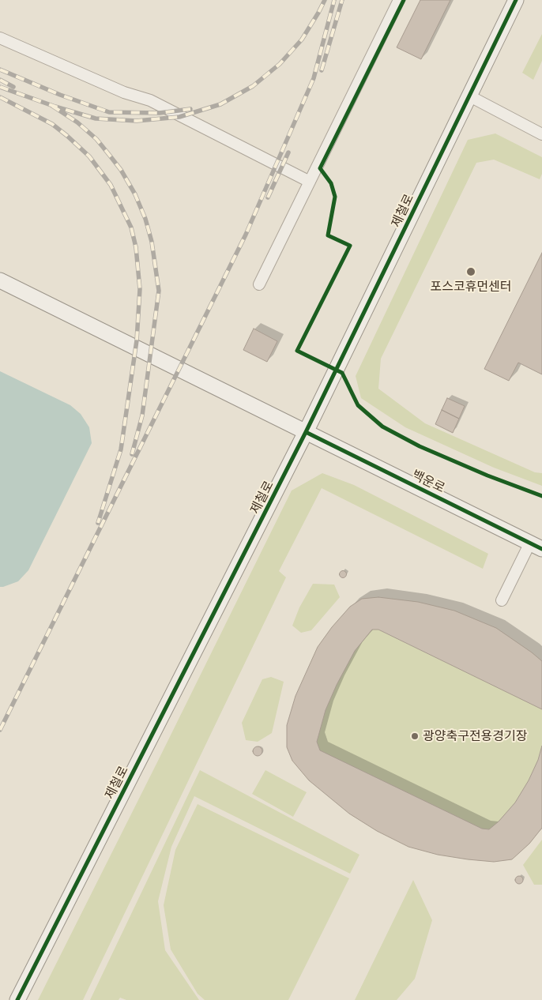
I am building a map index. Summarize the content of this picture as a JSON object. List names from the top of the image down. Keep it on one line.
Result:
{"streets":{"main road":["제철로","백운로"]},"crossings":[["제철로","백운로"]],"places":["포스코휴먼센터","광양축구전용경기장"]}
